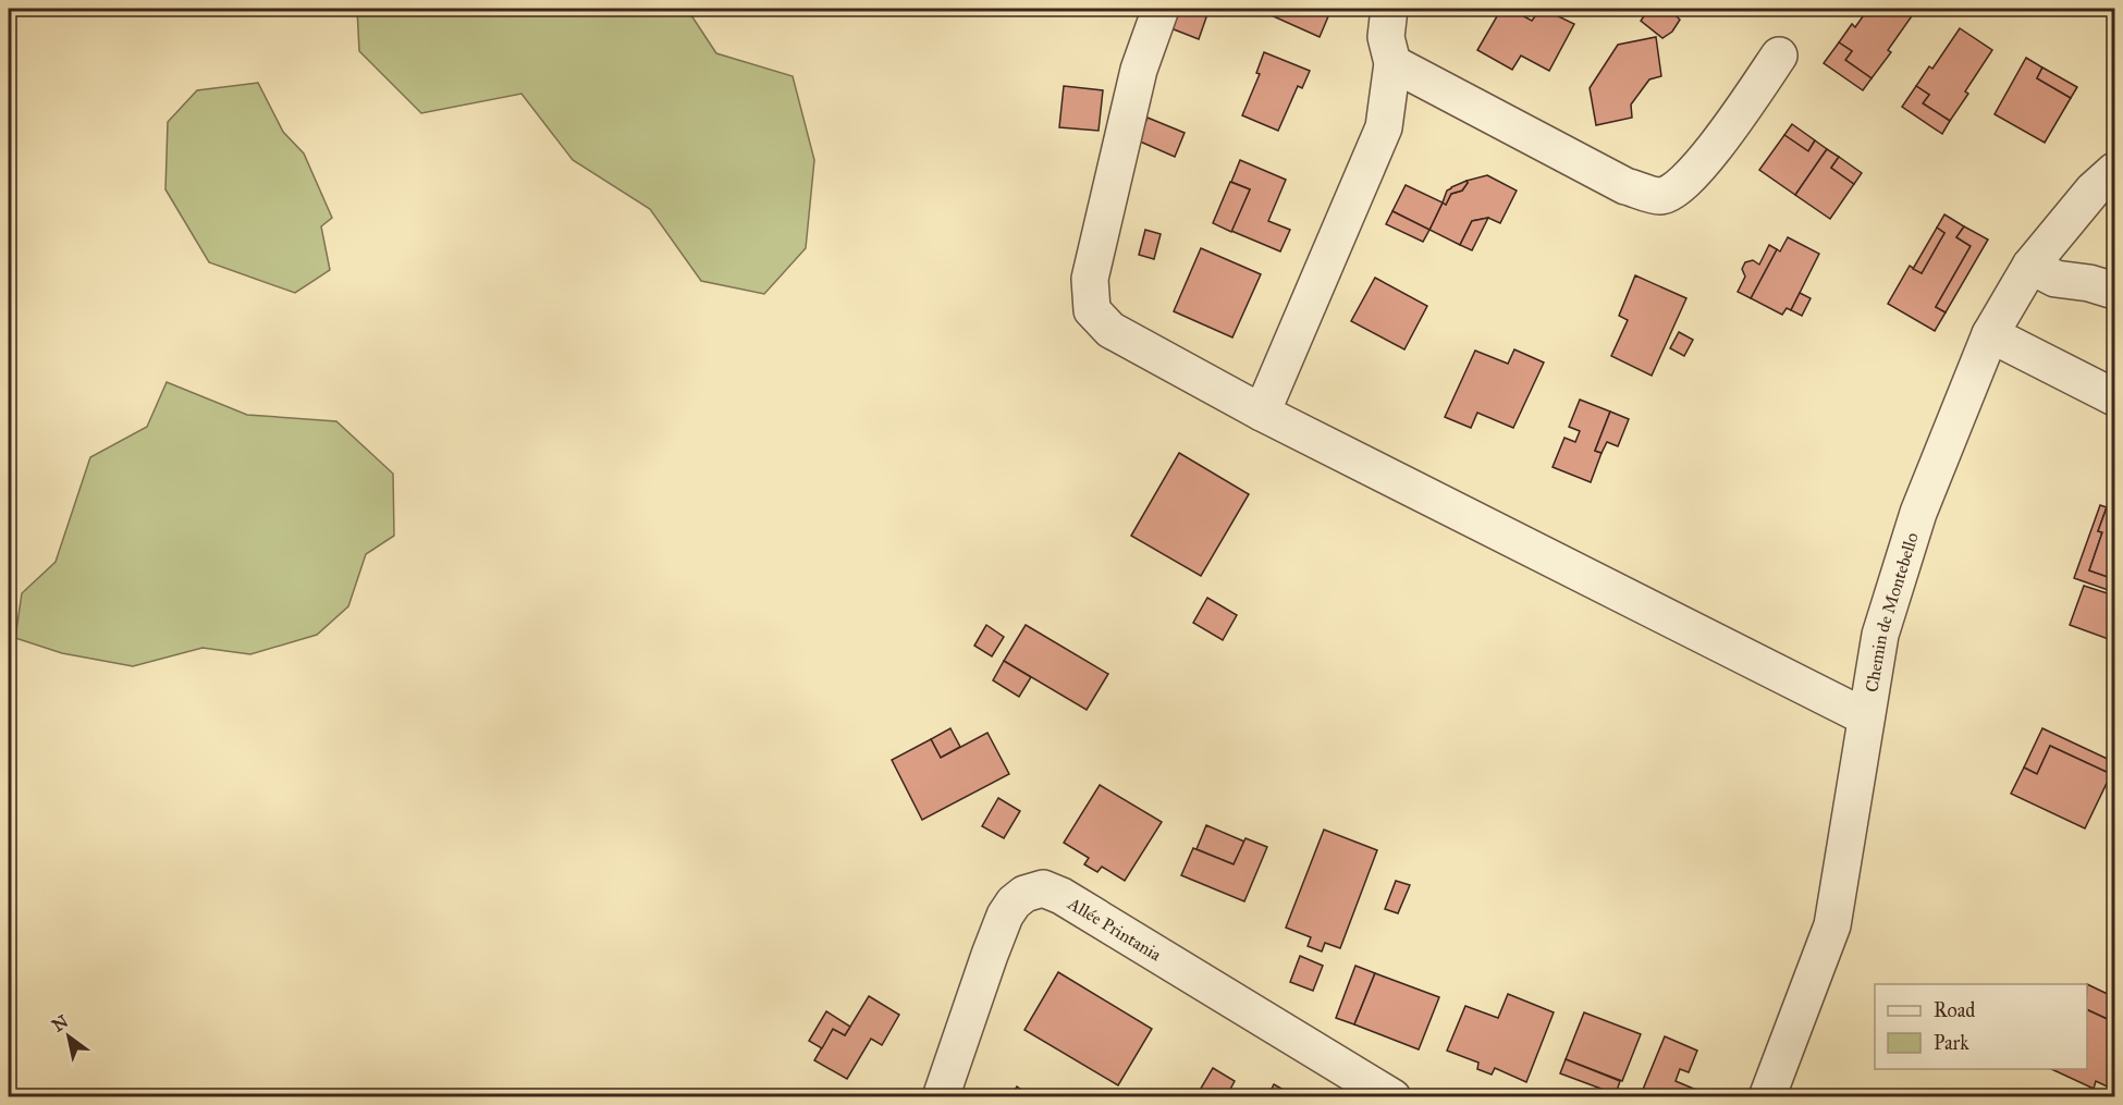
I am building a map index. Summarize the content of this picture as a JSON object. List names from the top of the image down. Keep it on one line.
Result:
{"streets":{"street":["Chemin de Montebello","Allée Printania"]},"legend":["Road","Park"],"north":"top left"}
